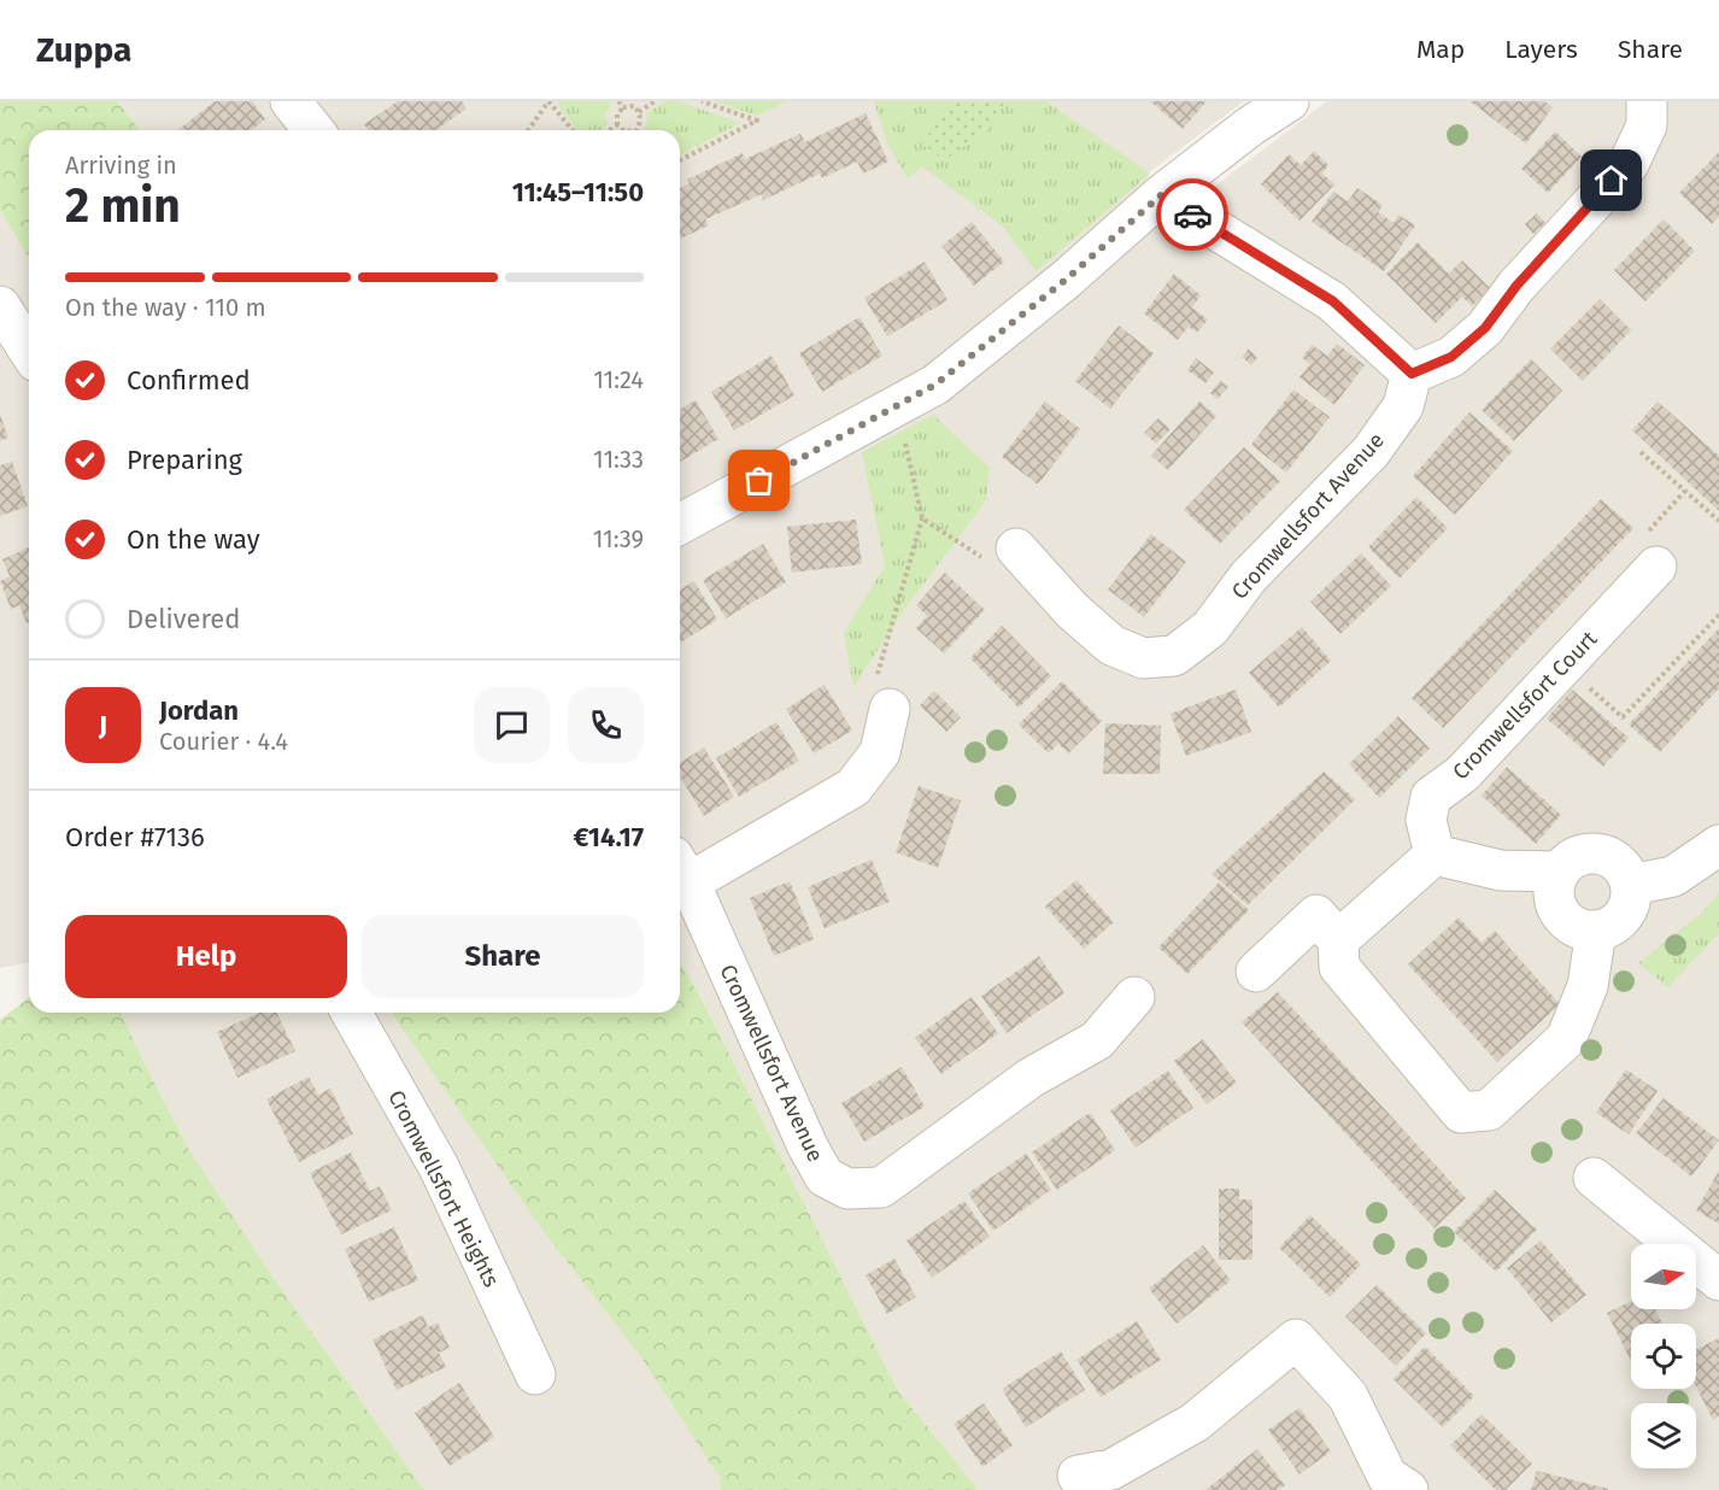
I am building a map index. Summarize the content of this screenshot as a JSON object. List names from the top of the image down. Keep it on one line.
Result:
{"streets":{"street":["Cromwellsfort Avenue","Cromwellsfort Court","Cromwellsfort Heights"]},"north":"right","page":{"header":"Zuppa","nav":["Map","Layers","Share"],"heading":["2 min","Arriving in","11:45–11:50"],"panel":["Jordan","Courier · 4.4","Order #7136","€14.17"],"bar":"On the way · 110 m","list":[["Confirmed","11:24"],["Preparing","11:33"],["On the way","11:39"],"Delivered"],"round":"J","buttons":["Help","Share"]}}
